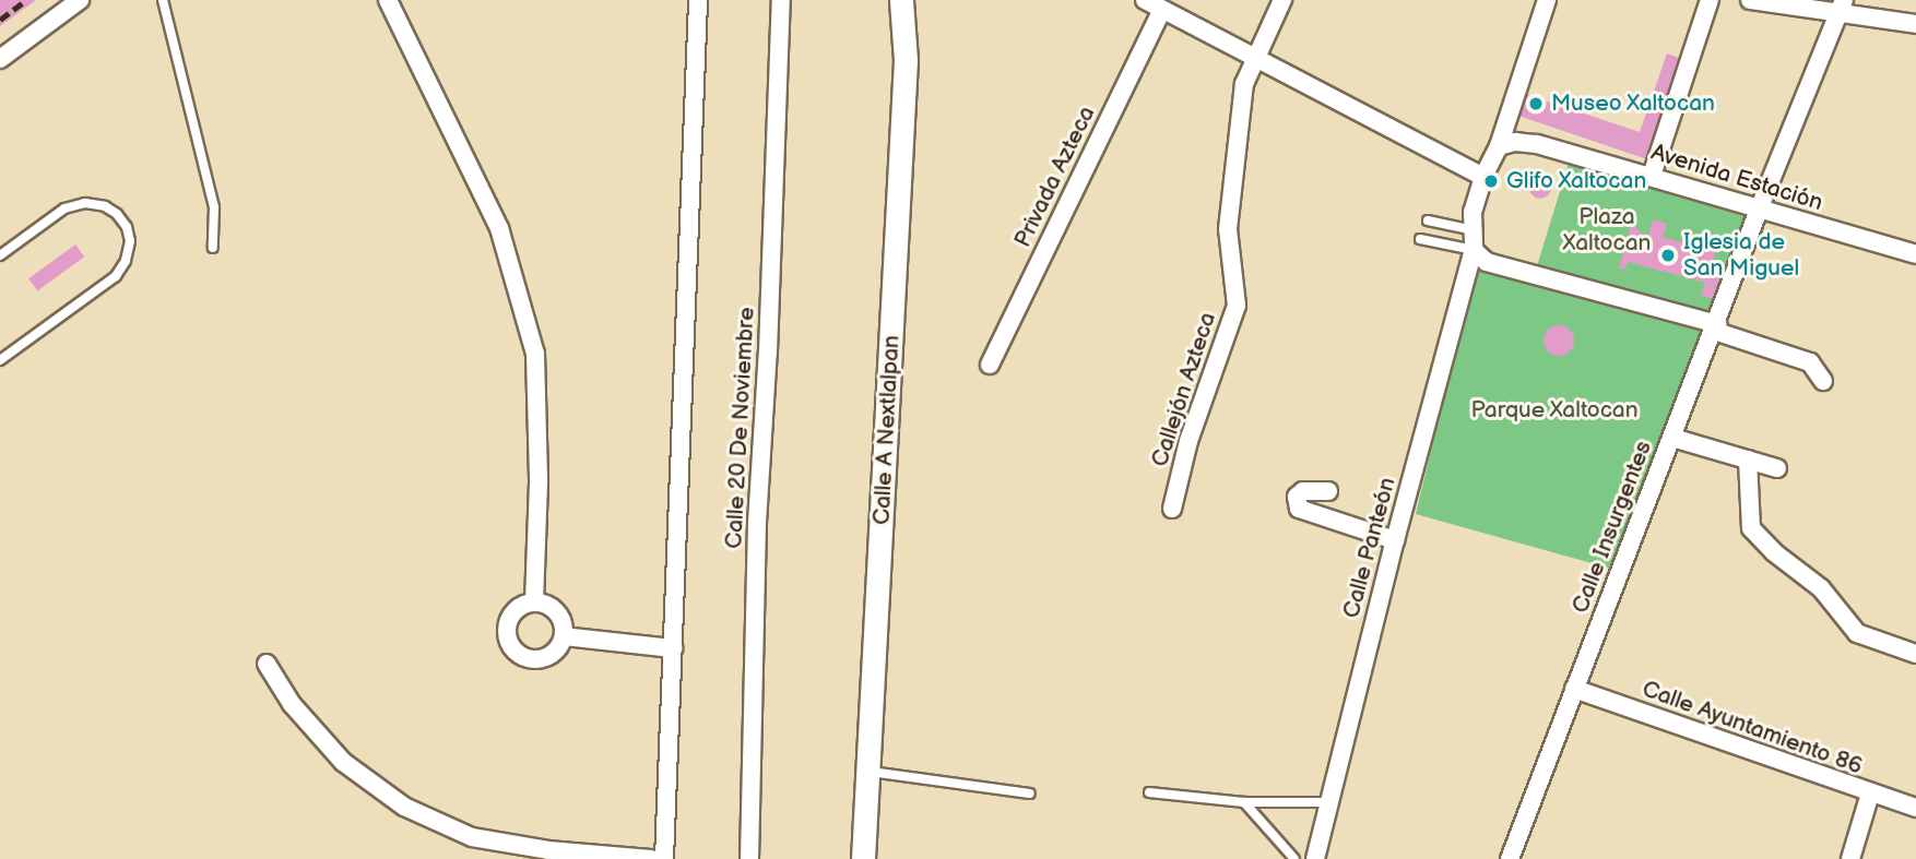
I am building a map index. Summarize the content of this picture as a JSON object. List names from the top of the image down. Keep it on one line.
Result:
{"streets":{"main road":["Calle A Nextlalpan"],"street":["Privada Azteca","Avenida Estación","Callejón Azteca","Calle 20 De Noviembre","Calle Insurgentes","Calle Panteón","Calle Ayuntamiento 86"]},"crossings":[["Avenida Estación","Calle Insurgentes"],["Calle Insurgentes","Calle Ayuntamiento 86"]],"parks":["Plaza Xaltocan","Parque Xaltocan"],"places":["Museo Xaltocan","Glifo Xaltocan","Iglesia de San Miguel"]}
